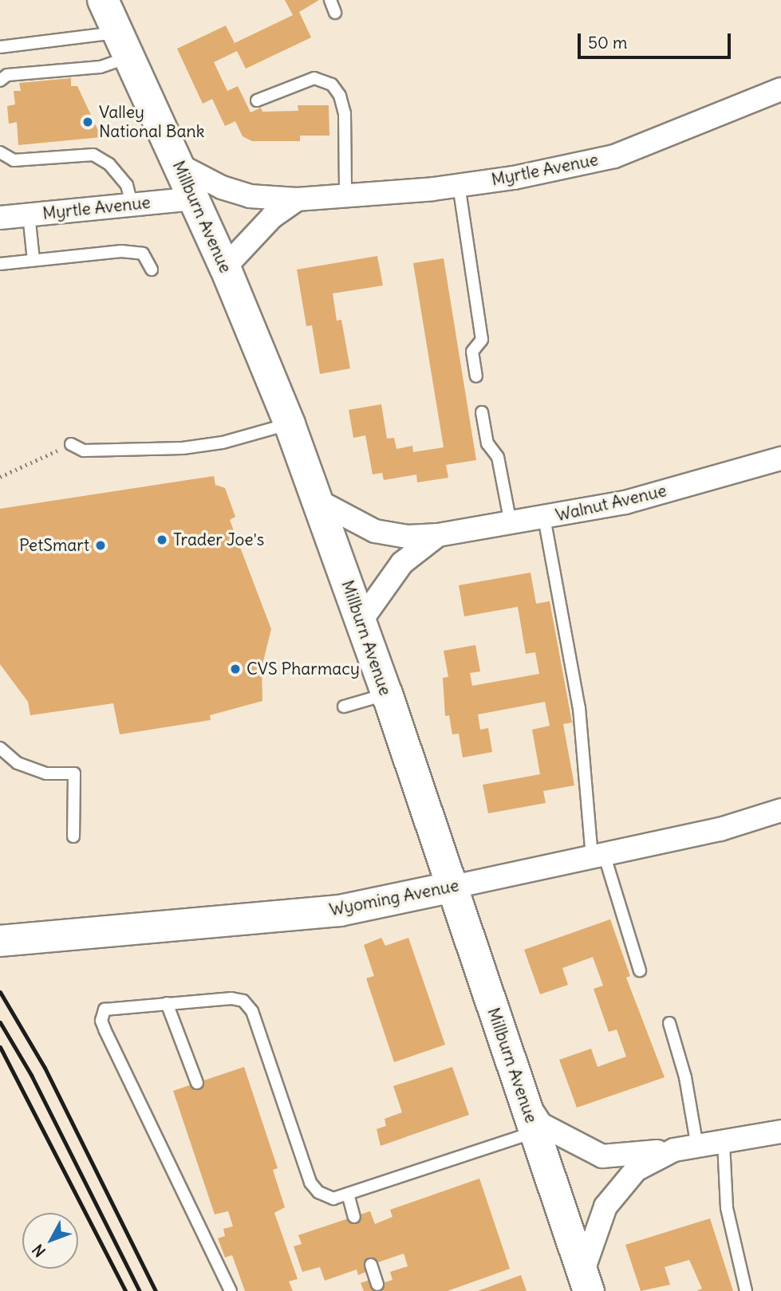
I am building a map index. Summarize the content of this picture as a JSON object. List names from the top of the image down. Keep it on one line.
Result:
{"streets":{"main road":["Millburn Avenue","Wyoming Avenue"],"street":["Myrtle Avenue","Walnut Avenue"]},"crossings":[["Myrtle Avenue","Millburn Avenue"],["Millburn Avenue","Walnut Avenue"],["Millburn Avenue","Wyoming Avenue"]],"places":["Valley National Bank","Trader Joe's","PetSmart","CVS Pharmacy"],"scale_bar":"50 m","north":"bottom left"}
